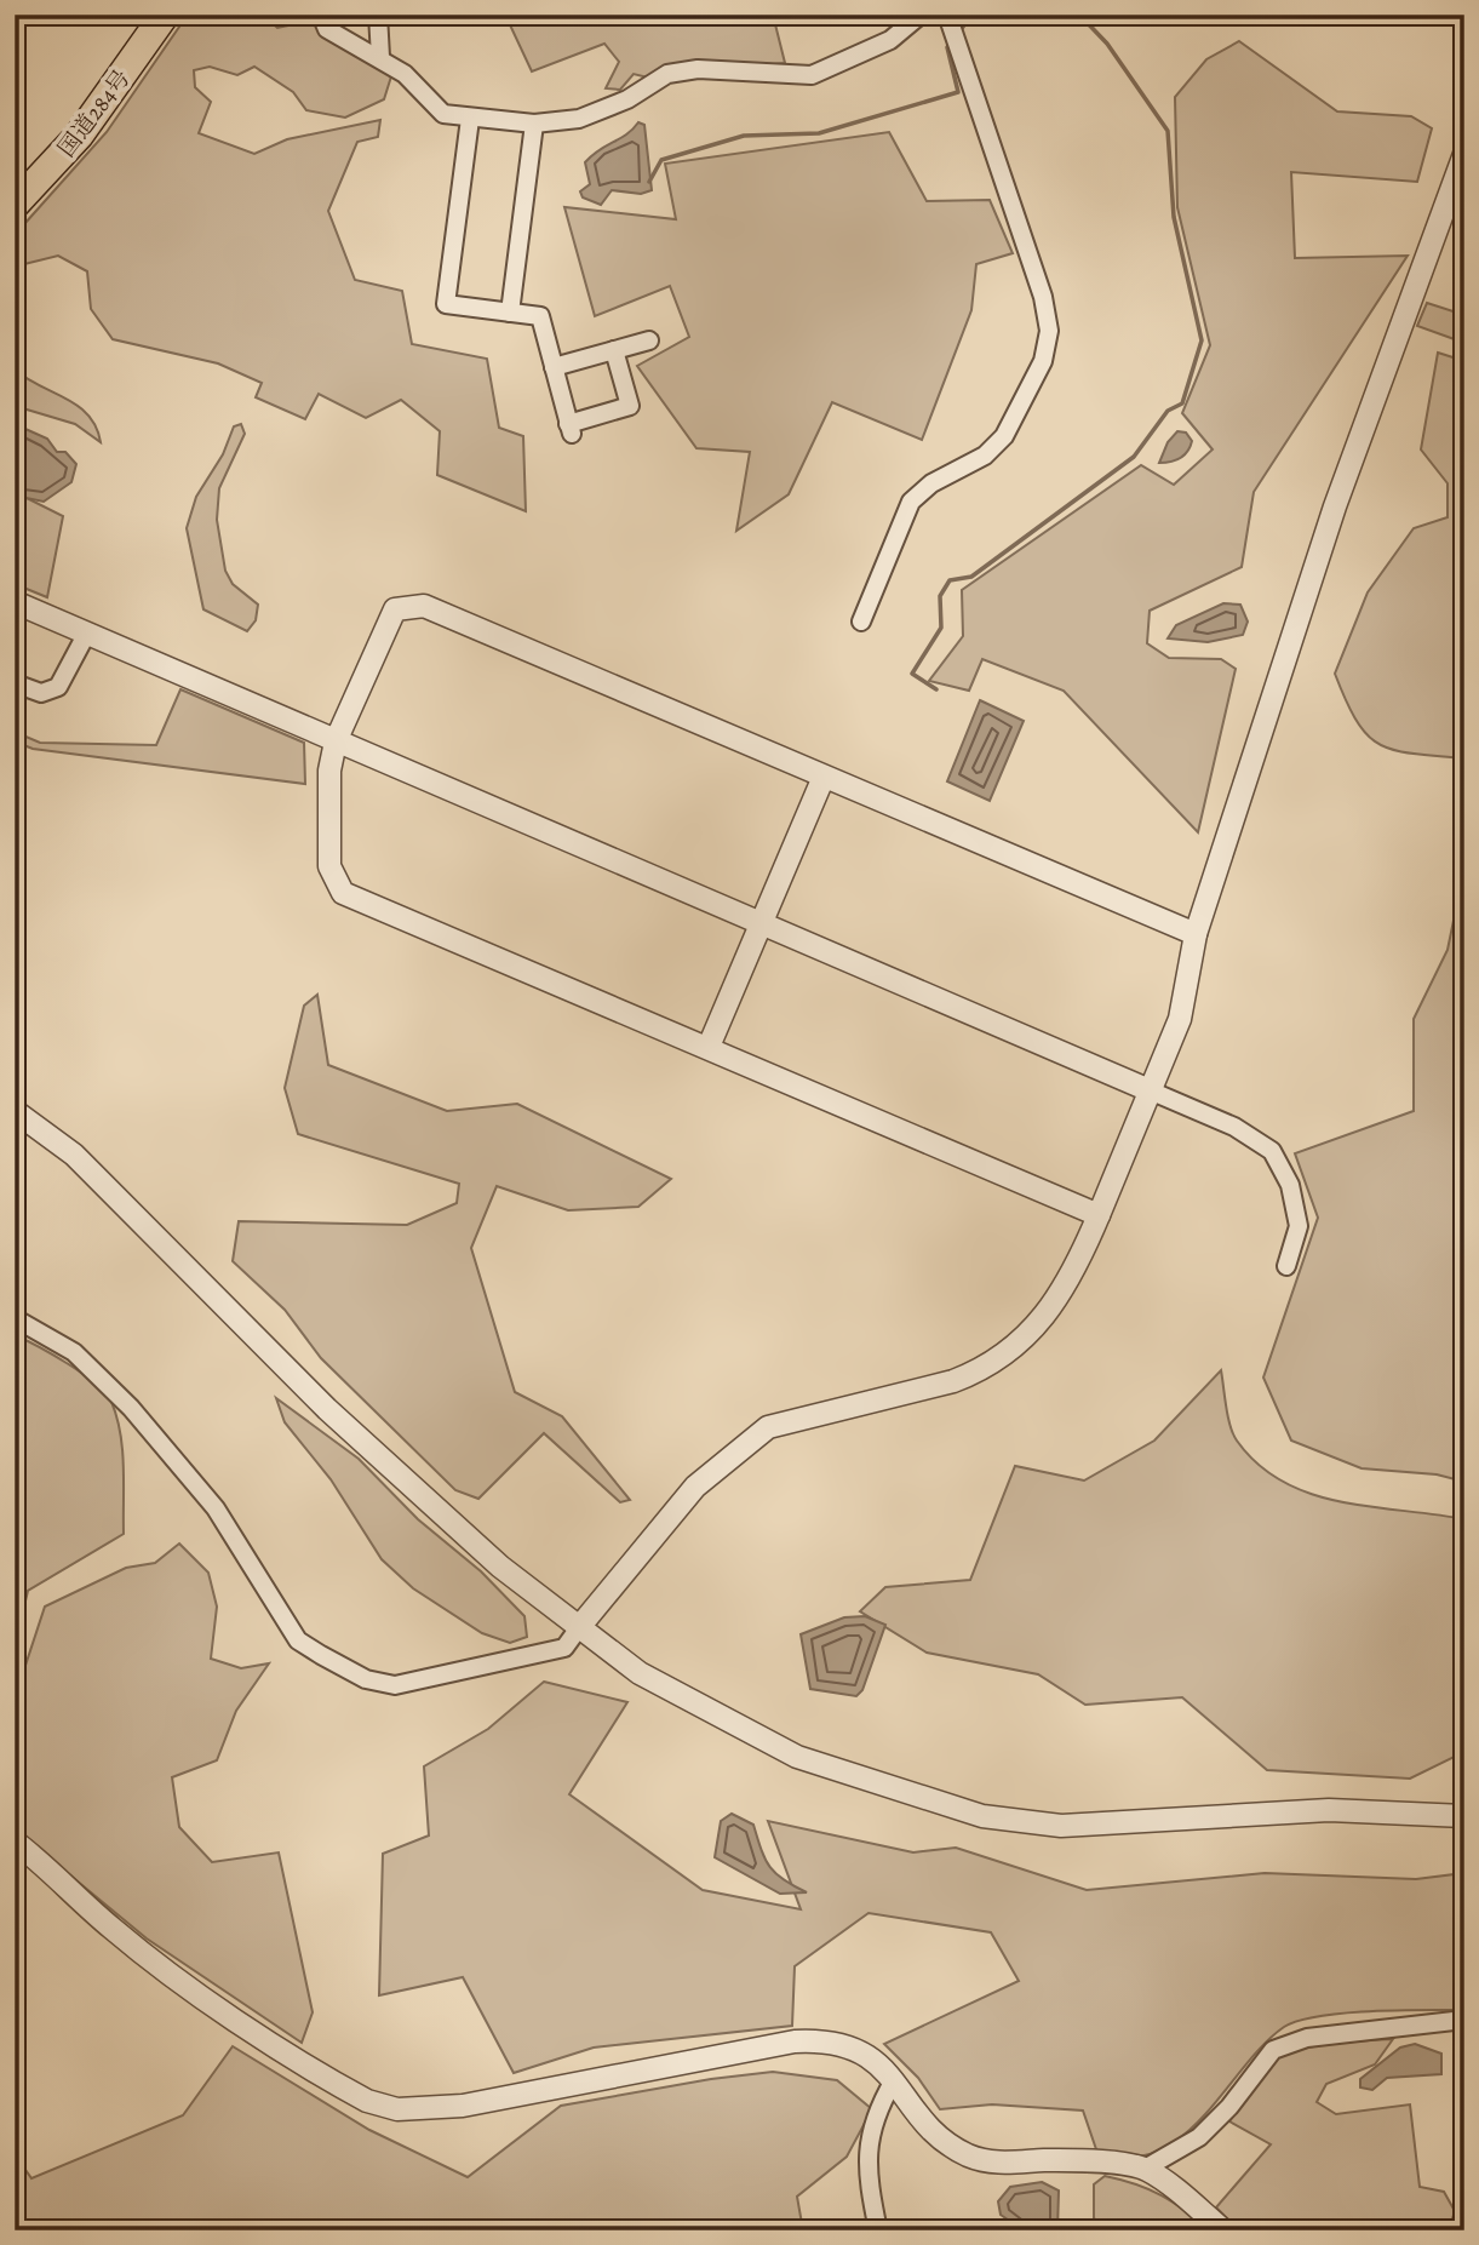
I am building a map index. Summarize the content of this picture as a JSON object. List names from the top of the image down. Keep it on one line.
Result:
{"streets":{"highway":["国道284号"]}}
